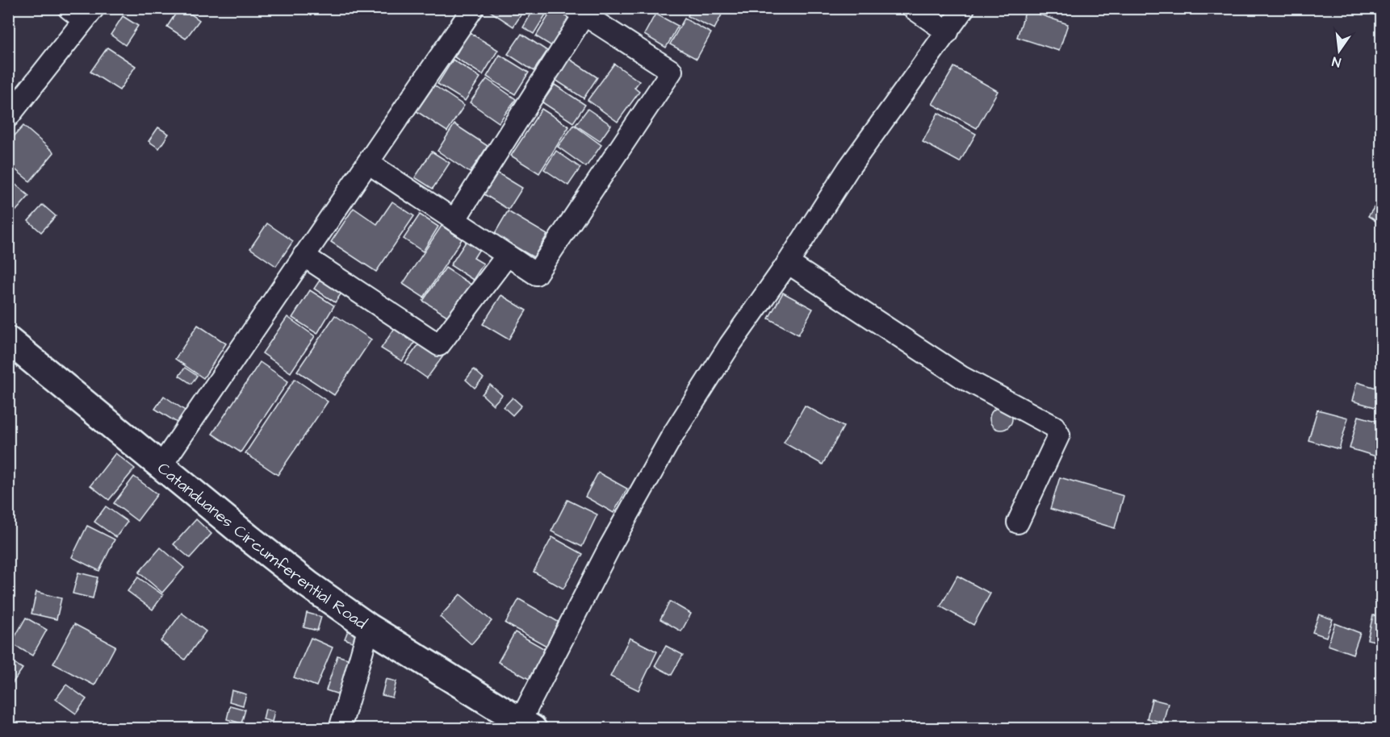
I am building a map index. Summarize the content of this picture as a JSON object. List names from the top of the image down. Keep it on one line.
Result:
{"streets":{"main road":["Catanduanes Circumferential Road"]},"north":"bottom"}
